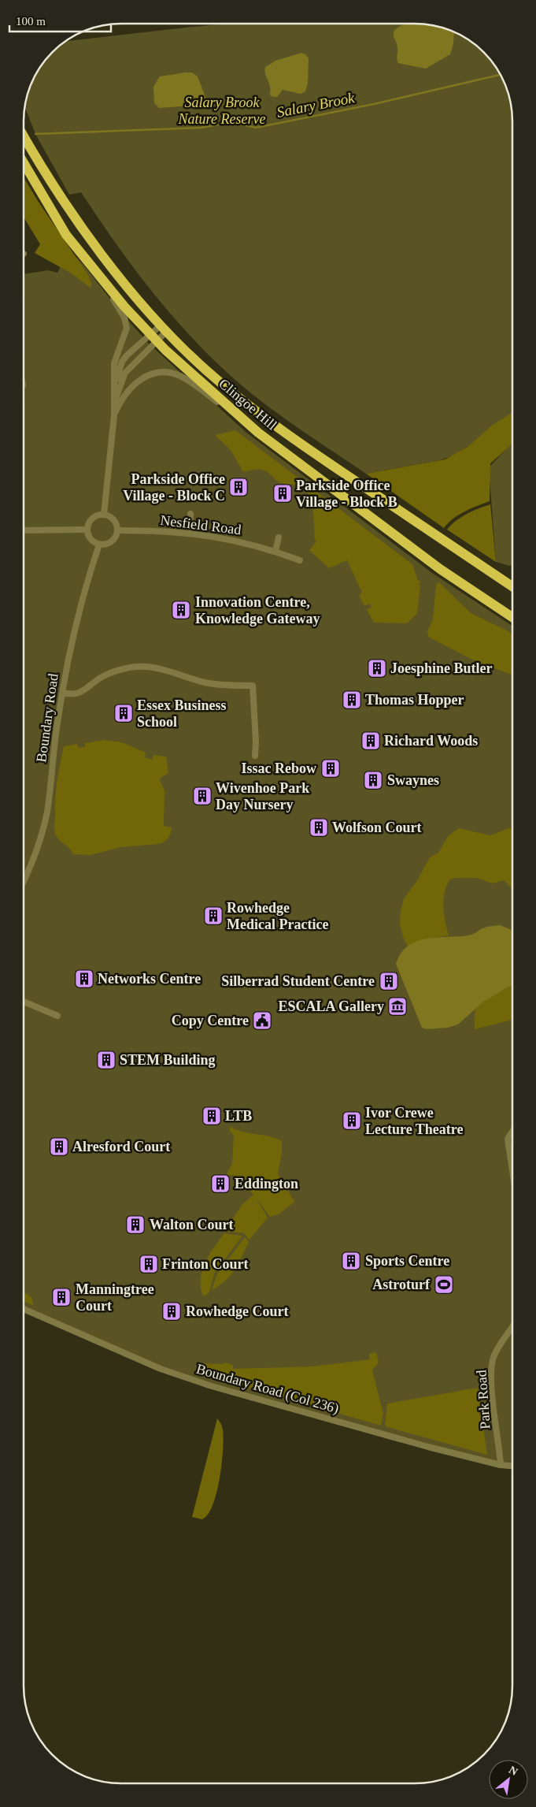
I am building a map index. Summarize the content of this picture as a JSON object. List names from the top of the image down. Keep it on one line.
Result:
{"streets":{"main road":["Clingoe Hill"],"street":["Nesfield Road","Boundary Road","Boundary Road (Col 236)","Park Road"]},"crossings":[["Nesfield Road","Boundary Road"],["Boundary Road (Col 236)","Park Road"]],"water":["Salary Brook"],"parks":["Salary Brook Nature Reserve"],"places":{"building":["Parkside Office Village - Block C","Parkside Office Village - Block B","Innovation Centre, Knowledge Gateway","Joesphine Butler","Thomas Hopper","Essex Business School","Richard Woods","Issac Rebow","Swaynes","Wivenhoe Park Day Nursery","Wolfson Court","Rowhedge Medical Practice","Networks Centre","Silberrad Student Centre","STEM Building","LTB","Ivor Crewe Lecture Theatre","Alresford Court","Eddington","Walton Court","Sports Centre","Frinton Court","Manningtree Court","Rowhedge Court"],"museum":["ESCALA Gallery"],"public building":["Copy Centre"],"sports":["Astroturf"]},"scale_bar":"100 m","north":"top right"}
